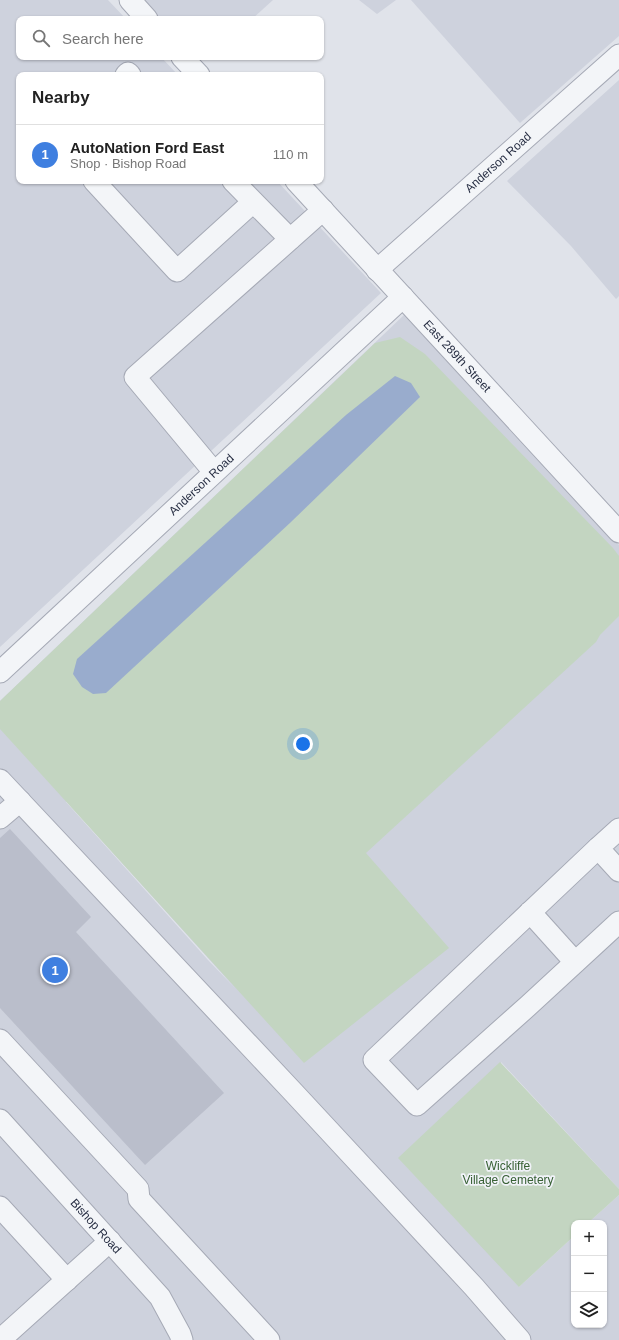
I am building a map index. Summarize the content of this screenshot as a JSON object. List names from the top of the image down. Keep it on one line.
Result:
{"streets":{"street":["Anderson Road","East 289th Street","Bishop Road"]},"crossings":[["Anderson Road","East 289th Street"]],"parks":["Wickliffe Village Cemetery"],"page":{"search":"Search here","heading":"Nearby","list":[{"mark":"1","name":"AutoNation Ford East","note":"Shop · Bishop Road","value":"110 m"}],"pins":"1","map_buttons":["+","−"]}}
